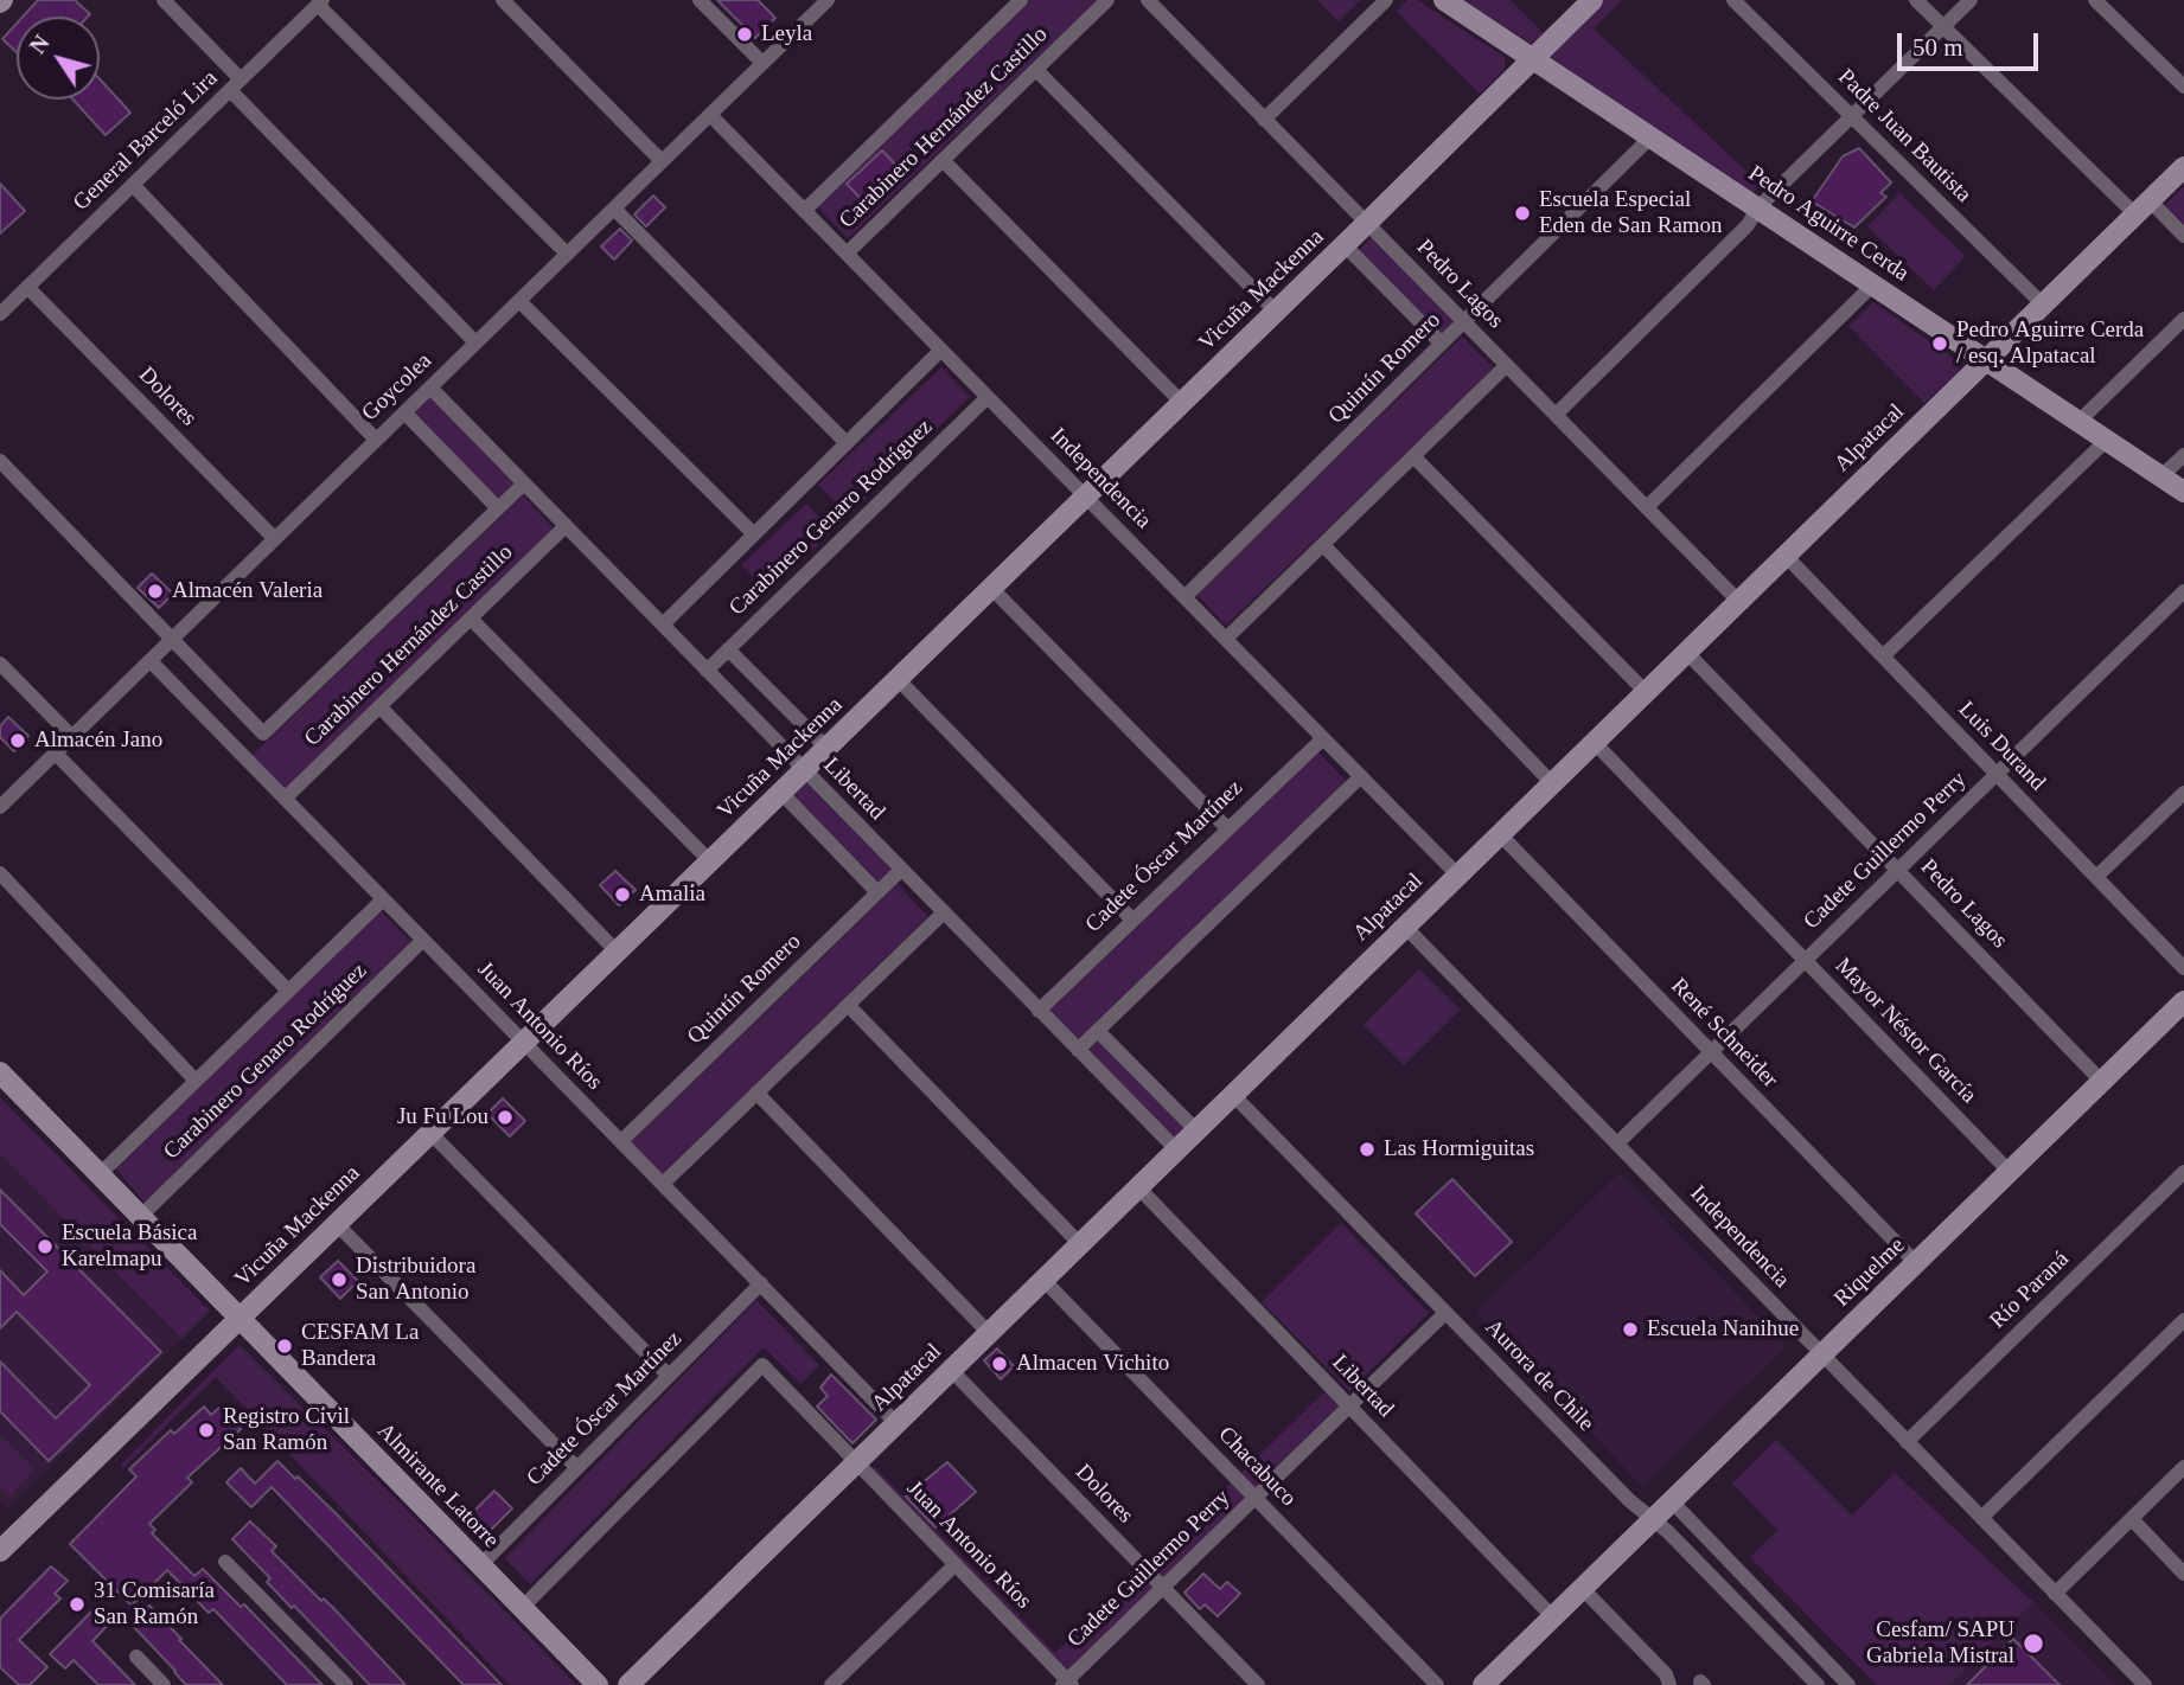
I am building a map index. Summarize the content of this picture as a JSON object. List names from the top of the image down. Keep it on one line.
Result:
{"streets":{"main road":["Pedro Aguirre Cerda","Vicuña Mackenna","Alpatacal","Riquelme","Almirante Latorre"],"street":["Carabinero Hernández Castillo","Padre Juan Bautista","General Barceló Lira","Pedro Lagos","Quintín Romero","Goycolea","Dolores","Independencia","Carabinero Genaro Rodríguez","Luis Durand","Libertad","Cadete Guillermo Perry","Cadete Óscar Martínez","Juan Antonio Ríos","Mayor Néstor García","René Schneider","Río Paraná","Aurora de Chile","Chacabuco"]},"crossings":[["Carabinero Hernández Castillo","Goycolea"],["Carabinero Hernández Castillo","Independencia"],["Carabinero Hernández Castillo","Libertad"],["Carabinero Hernández Castillo","Juan Antonio Ríos"],["Padre Juan Bautista","Alpatacal"],["General Barceló Lira","Dolores"],["Pedro Aguirre Cerda","Vicuña Mackenna"],["Pedro Aguirre Cerda","Quintín Romero"],["Pedro Aguirre Cerda","Alpatacal"],["Pedro Lagos","Vicuña Mackenna"],["Pedro Lagos","Quintín Romero"],["Pedro Lagos","Alpatacal"],["Pedro Lagos","Cadete Guillermo Perry"],["Pedro Lagos","Riquelme"],["Vicuña Mackenna","Independencia"],["Vicuña Mackenna","Libertad"],["Vicuña Mackenna","Juan Antonio Ríos"],["Vicuña Mackenna","Almirante Latorre"],["Quintín Romero","Independencia"],["Quintín Romero","Libertad"],["Quintín Romero","Juan Antonio Ríos"],["Goycolea","Dolores"],["Goycolea","Independencia"],["Goycolea","Libertad"],["Goycolea","Juan Antonio Ríos"],["Dolores","Alpatacal"],["Dolores","Cadete Guillermo Perry"],["Alpatacal","Independencia"],["Alpatacal","Luis Durand"],["Alpatacal","Libertad"],["Alpatacal","Juan Antonio Ríos"],["Alpatacal","Mayor Néstor García"],["Alpatacal","René Schneider"],["Alpatacal","Aurora de Chile"],["Alpatacal","Chacabuco"],["Independencia","Carabinero Genaro Rodríguez"],["Independencia","Cadete Guillermo Perry"],["Independencia","Cadete Óscar Martínez"],["Independencia","Riquelme"],["Independencia","Río Paraná"],["Carabinero Genaro Rodríguez","Libertad"],["Carabinero Genaro Rodríguez","Juan Antonio Ríos"],["Carabinero Genaro Rodríguez","Almirante Latorre"],["Luis Durand","Cadete Guillermo Perry"],["Libertad","Cadete Guillermo Perry"],["Libertad","Cadete Óscar Martínez"],["Libertad","Riquelme"],["Cadete Guillermo Perry","Juan Antonio Ríos"],["Cadete Guillermo Perry","Mayor Néstor García"],["Cadete Guillermo Perry","René Schneider"],["Cadete Guillermo Perry","Aurora de Chile"],["Cadete Guillermo Perry","Chacabuco"],["Cadete Óscar Martínez","Juan Antonio Ríos"],["Cadete Óscar Martínez","Almirante Latorre"],["Juan Antonio Ríos","Almirante Latorre"],["Mayor Néstor García","Riquelme"],["René Schneider","Riquelme"],["Riquelme","Aurora de Chile"]],"places":["Leyla","Escuela Especial Eden de San Ramon","Pedro Aguirre Cerda / esq. Alpatacal","Almacén Valeria","Almacén Jano","Amalia","Ju Fu Lou","Las Hormiguitas","Escuela Básica Karelmapu","Distribuidora San Antonio","Escuela Nanihue","CESFAM La Bandera","Almacen Vichito","Registro Civil San Ramón","31 Comisaría San Ramón","Cesfam/ SAPU Gabriela Mistral"],"scale_bar":"50 m","north":"top left"}
